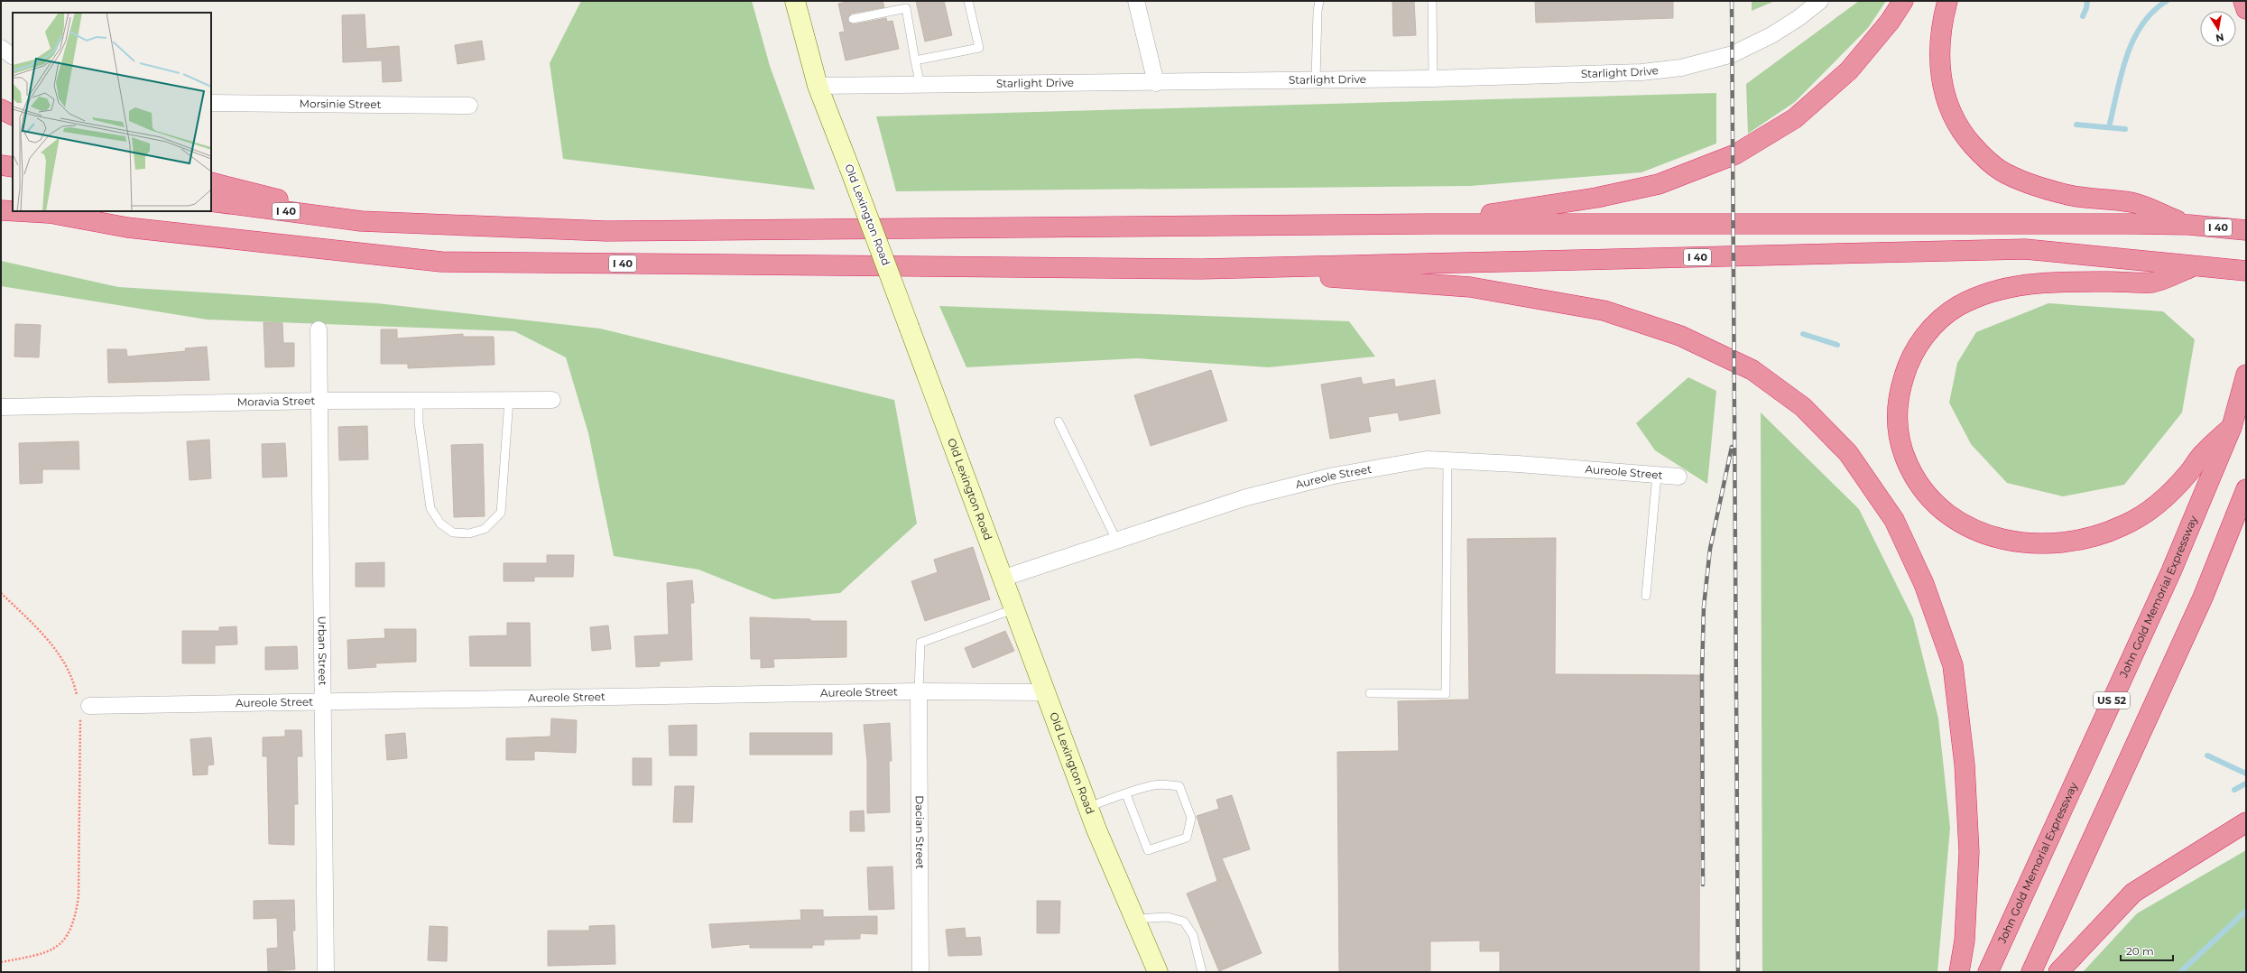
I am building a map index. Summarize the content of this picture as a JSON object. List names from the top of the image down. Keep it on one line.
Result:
{"streets":{"highway":["I 40","John Gold Memorial Expressway","US 52"],"main road":["Old Lexington Road"],"street":["Starlight Drive","Morsinie Street","Moravia Street","Aureole Street","Urban Street","Dacian Street"]},"crossings":[["Starlight Drive","Old Lexington Road"],["Old Lexington Road","Aureole Street"],["Moravia Street","Urban Street"],["Aureole Street","Urban Street"],["Aureole Street","Dacian Street"]],"scale_bar":"20 m","north":"bottom"}
